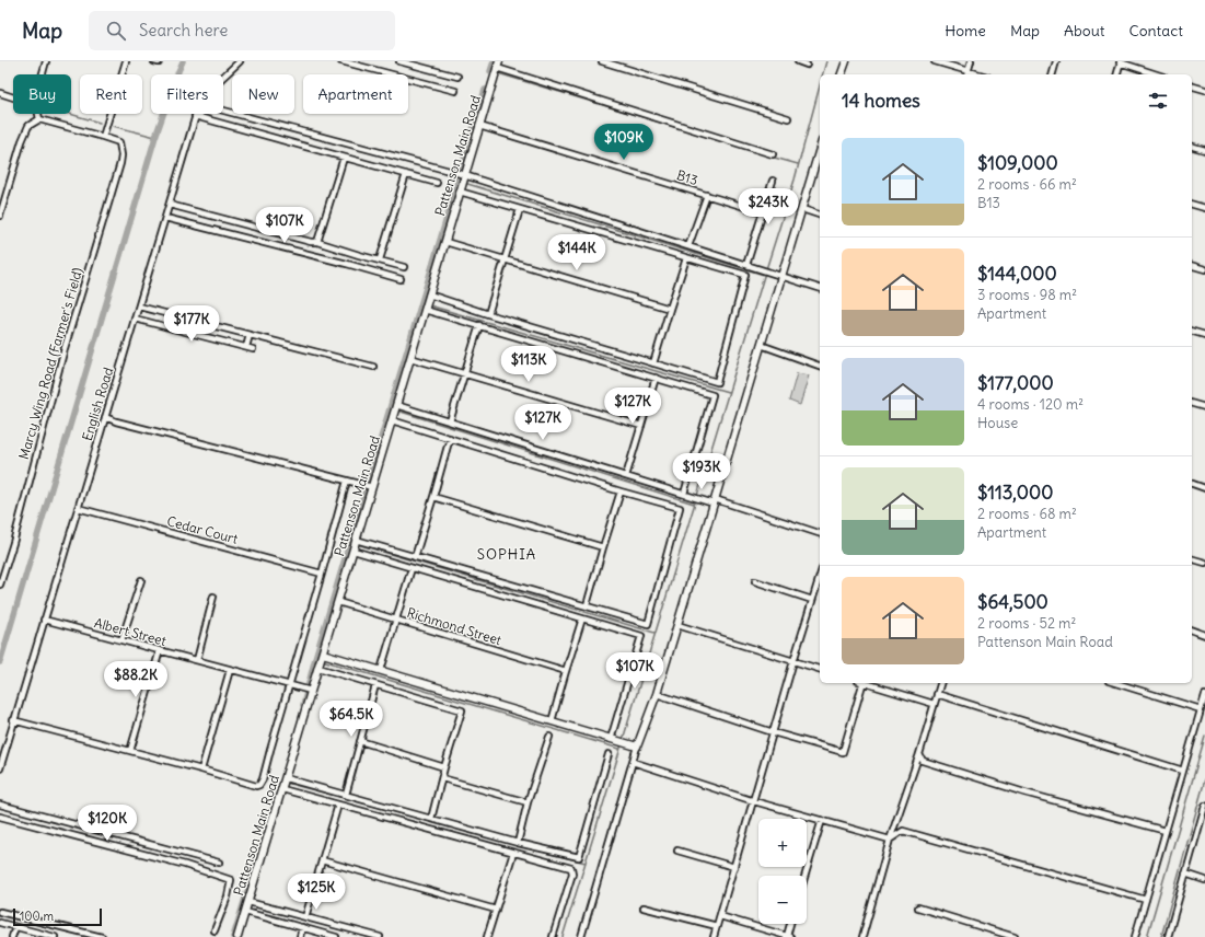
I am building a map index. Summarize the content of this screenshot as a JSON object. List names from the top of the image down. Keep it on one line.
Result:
{"streets":{"street":["Pattenson Main Road","B13","Marcy Wing Road (Farmer's Field)","English Road","Cedar Court","Richmond Street","Albert Street"]},"crossings":[["Pattenson Main Road","B13"],["Pattenson Main Road","Richmond Street"],["Pattenson Main Road","Albert Street"],["English Road","Cedar Court"],["English Road","Albert Street"]],"districts":["SOPHIA"],"scale_bar":"100 m","page":{"header":"Map","search":"Search here","nav":["Home","Map","About","Contact"],"chip":["Buy","Rent","Filters","New","Apartment"],"heading":"14 homes","price":["$109K","$243K","$107K","$144K","$177K","$113K","$127K","$127K","$193K","$107K","$88.2K","$64.5K","$120K","$125K"],"list":[{"name":"$109,000","note":"2 rooms · 66 m² · B13"},{"name":"$144,000","note":"3 rooms · 98 m² · Apartment"},{"name":"$177,000","note":"4 rooms · 120 m² · House"},{"name":"$113,000","note":"2 rooms · 68 m² · Apartment"},{"name":"$64,500","note":"2 rooms · 52 m² · Pattenson Main Road"}],"map_buttons":["+","−"],"scale":"100 m"}}
